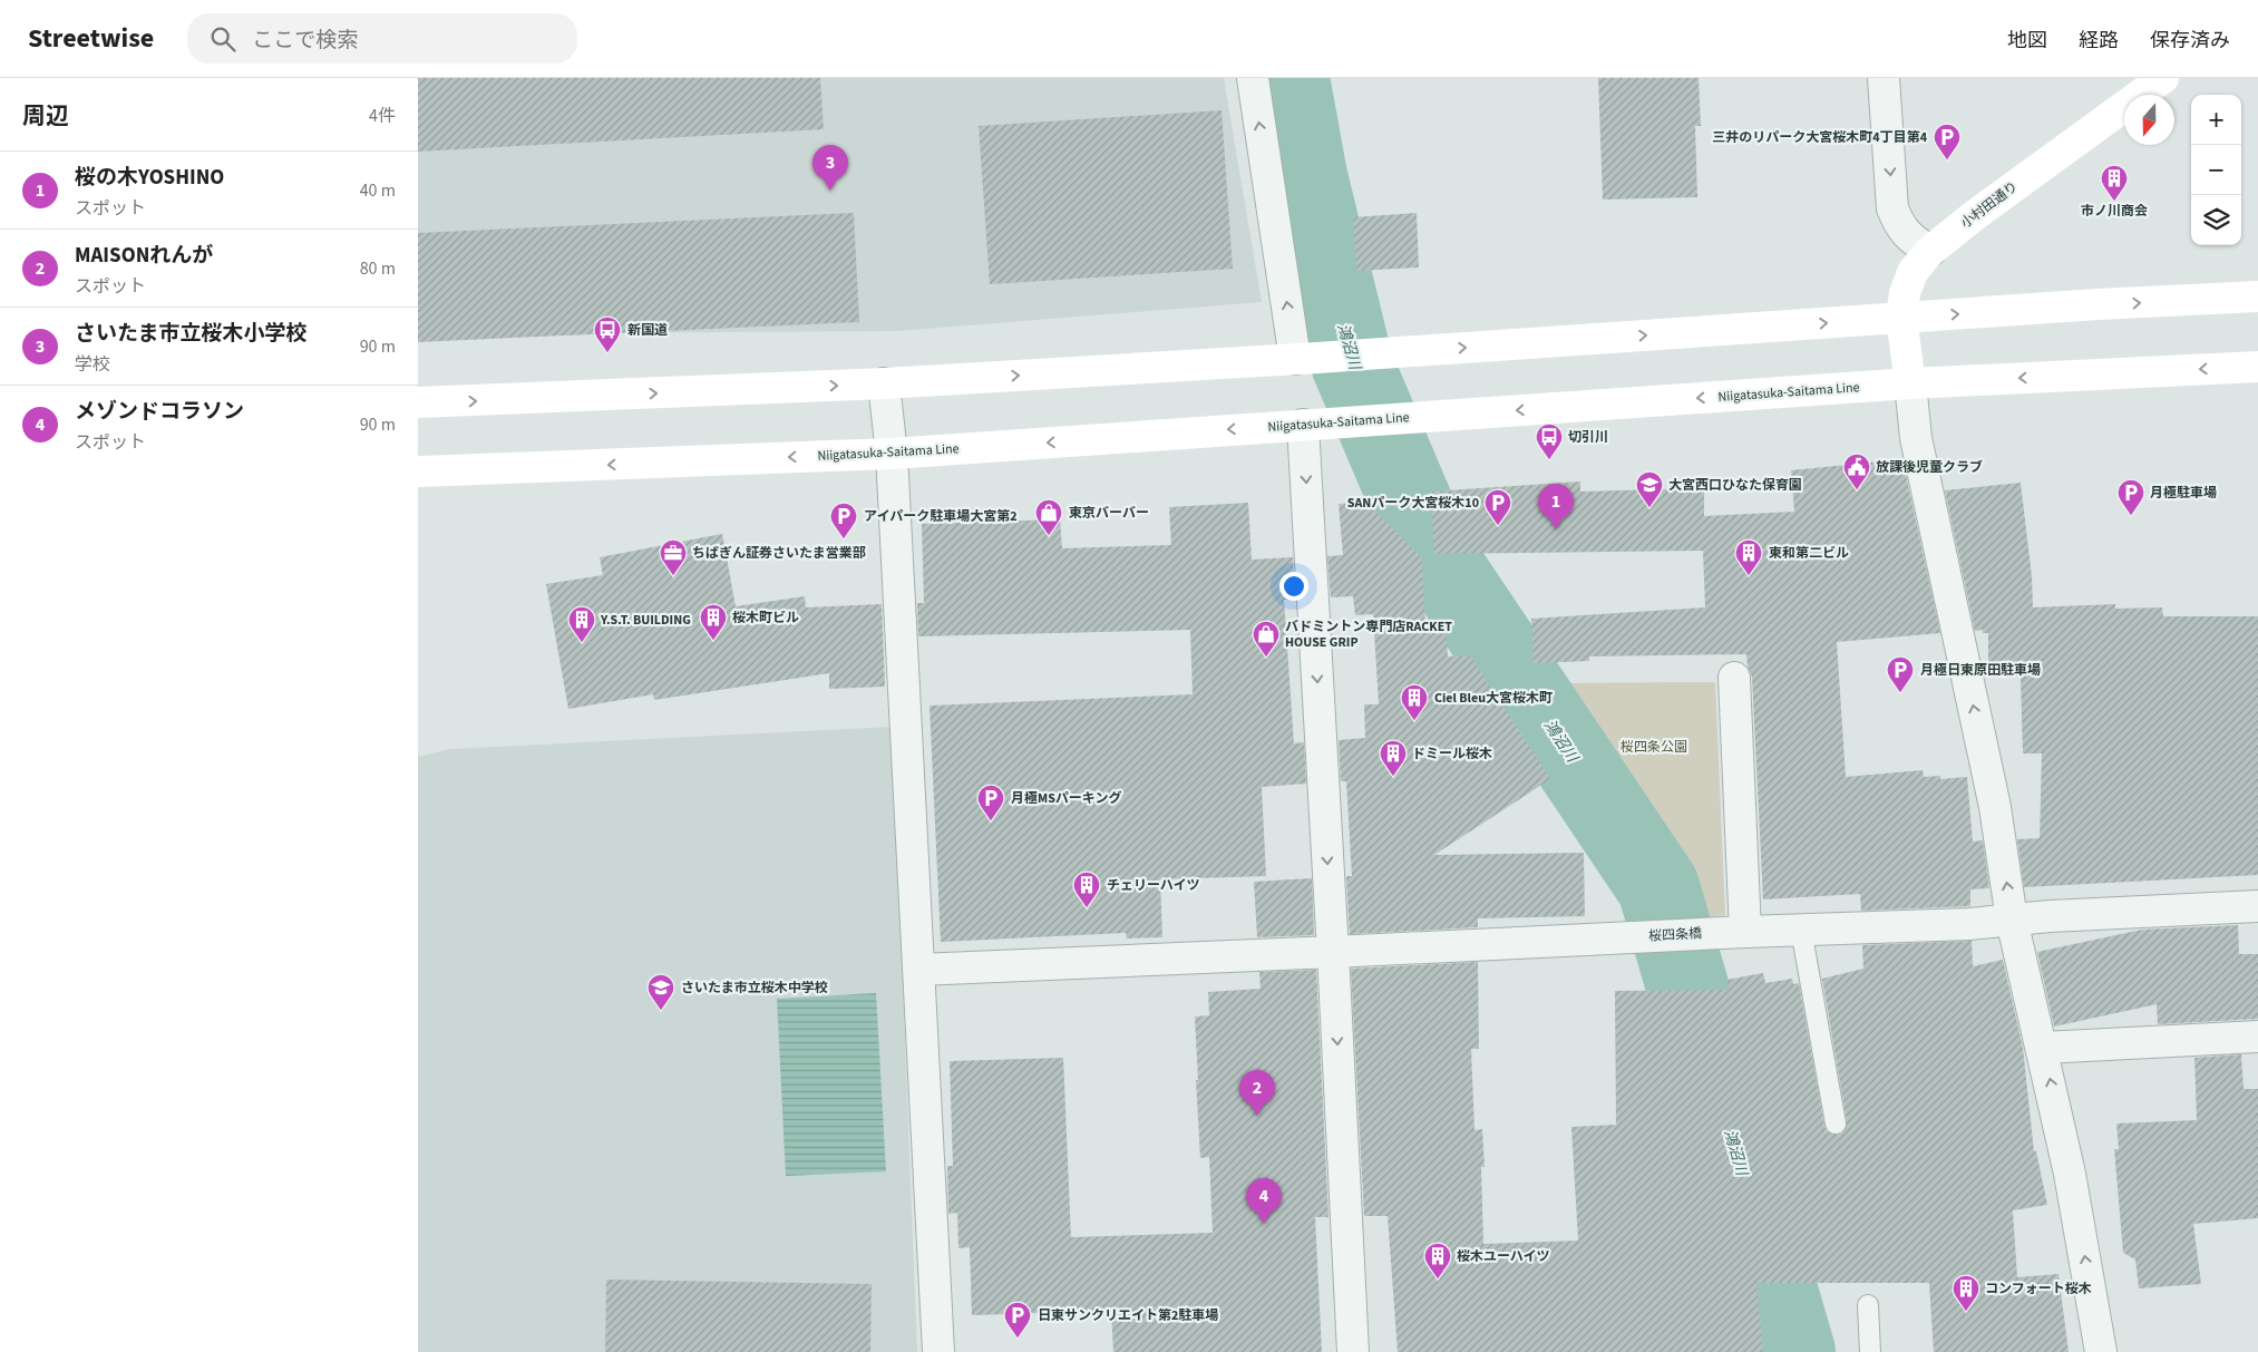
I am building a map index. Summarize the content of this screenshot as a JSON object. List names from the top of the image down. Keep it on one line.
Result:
{"streets":{"main road":["小村田通り","Niigatasuka-Saitama Line"],"street":["桜四条橋"]},"crossings":[["小村田通り","Niigatasuka-Saitama Line"]],"water":["鴻沼川"],"parks":["桜四条公園"],"places":{"parking":["三井のリパーク大宮桜木町4丁目第4","月極駐車場","SANパーク大宮桜木10","アイパーク駐車場大宮第2","月極日東原田駐車場","月極MSパーキング","日東サンクリエイト第2駐車場"],"building":["市ノ川商会","東和第二ビル","桜木町ビル","Y.S.T. BUILDING","Ciel Bleu大宮桜木町","ドミール桜木","チェリーハイツ","桜木ユーハイツ","コンフォート桜木"],"bus stop":["新国道","切引川"],"public building":["放課後児童クラブ"],"school or university":["大宮西口ひなた保育園","さいたま市立桜木中学校"],"shop":["東京バーバー","バドミントン専門店RACKET HOUSE GRIP"],"office":["ちばぎん証券さいたま営業部"]},"north":"bottom","page":{"header":"Streetwise","search":"ここで検索","nav":["地図","経路","保存済み"],"heading":["周辺","4件"],"map_buttons":["+","−"],"pins":["3","1","2","4"],"list":[{"mark":"1","name":"桜の木YOSHINO","note":"スポット","value":"40 m"},{"mark":"2","name":"MAISONれんが","note":"スポット","value":"80 m"},{"mark":"3","name":"さいたま市立桜木小学校","note":"学校","value":"90 m"},{"mark":"4","name":"メゾンドコラソン","note":"スポット","value":"90 m"}]}}
